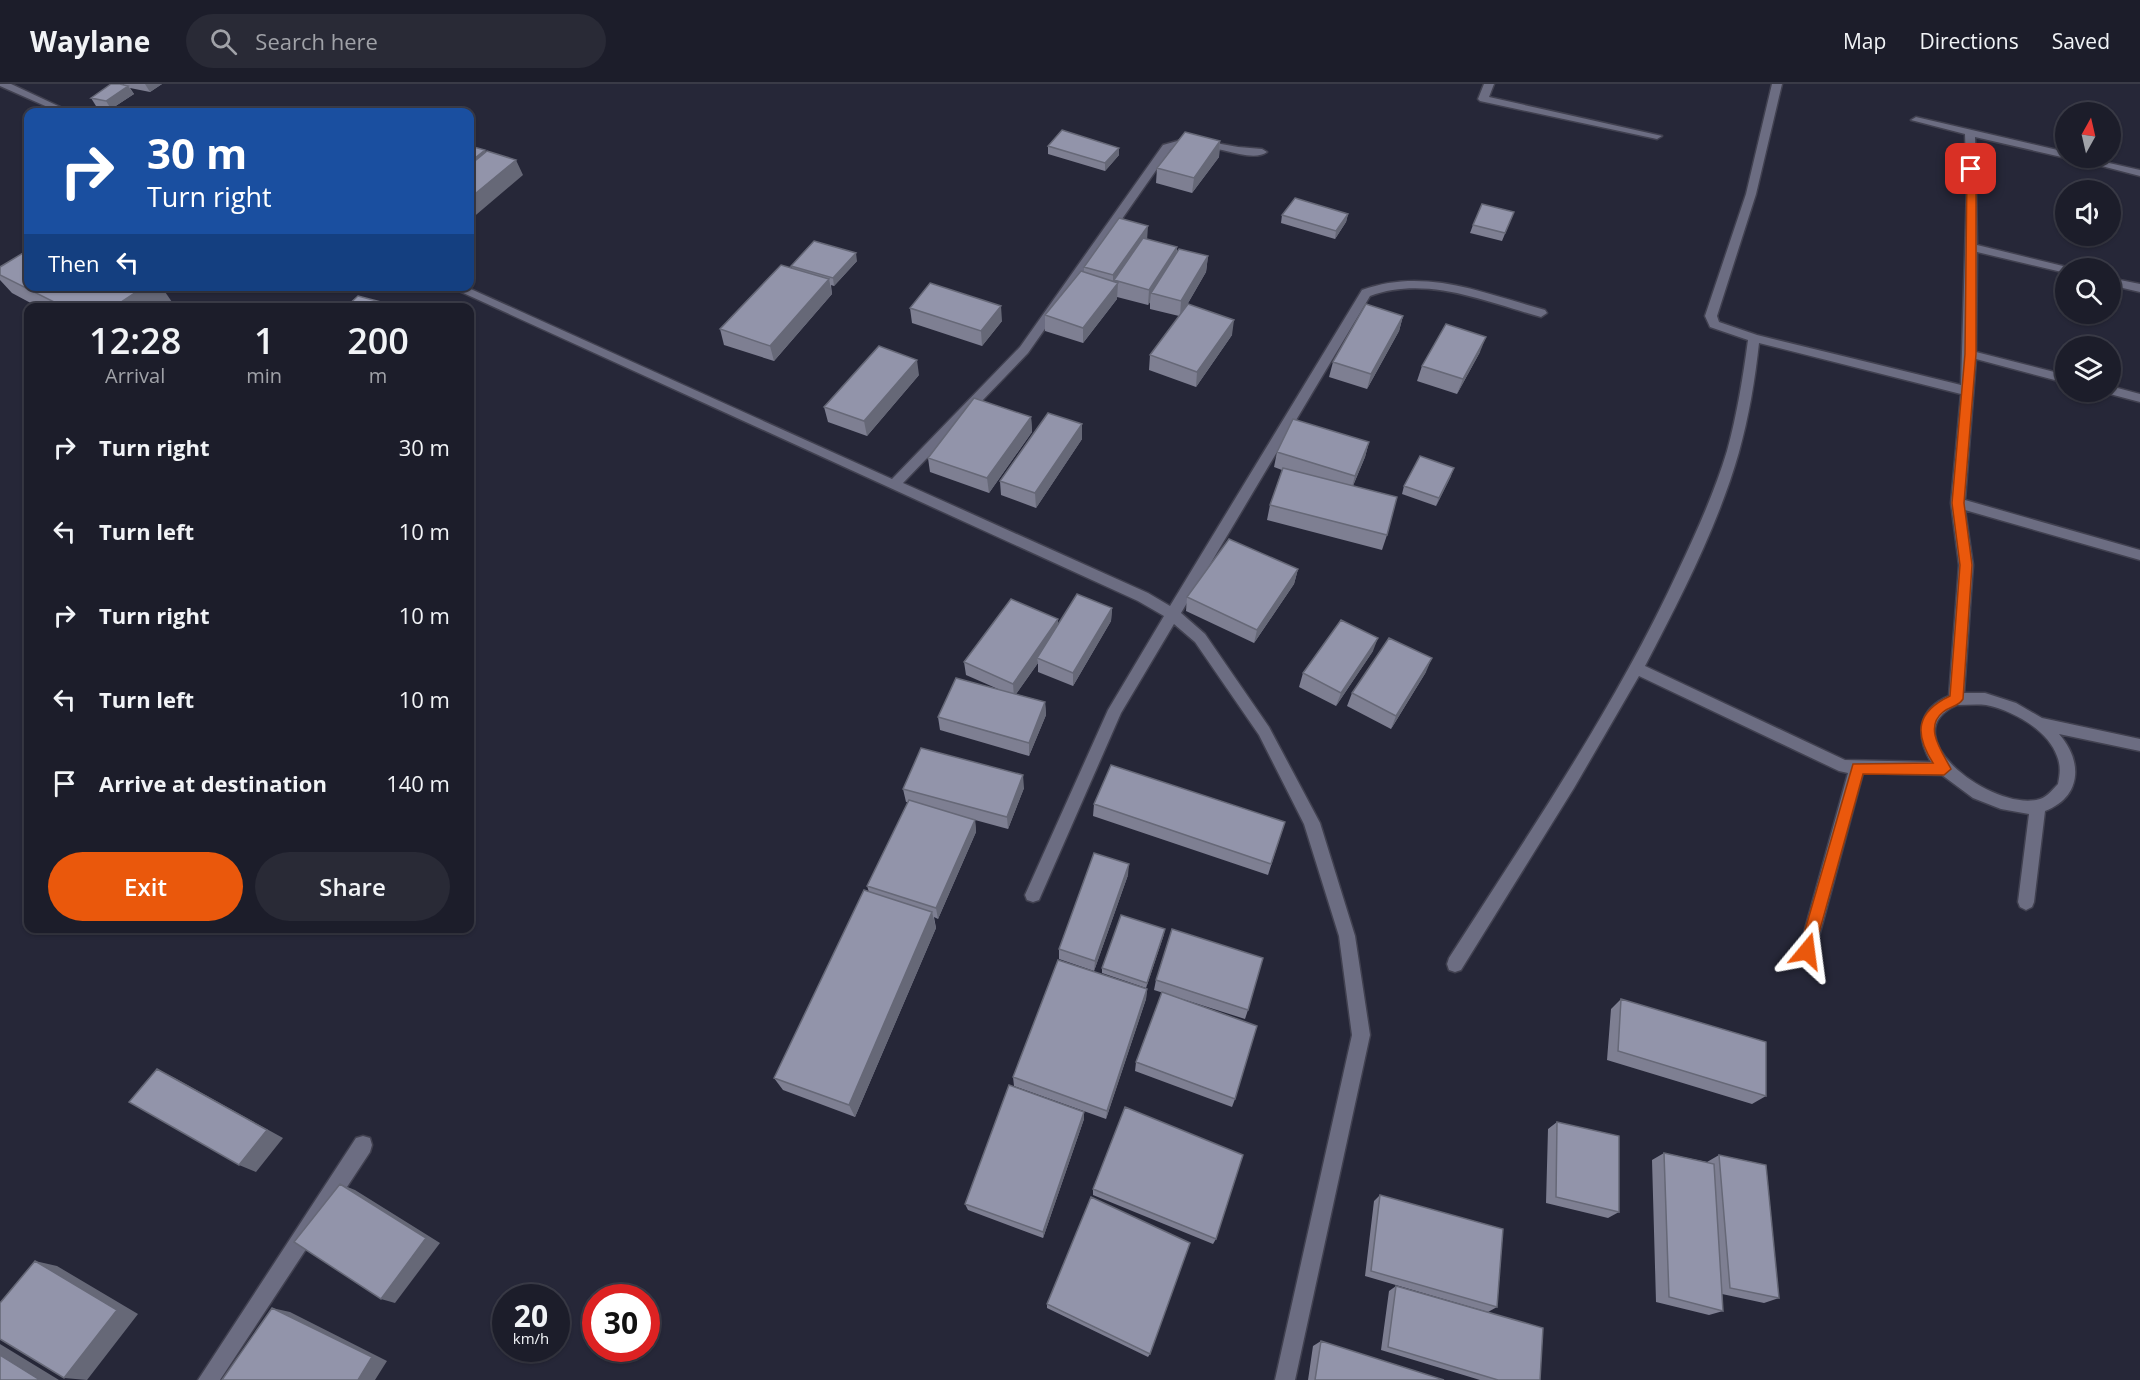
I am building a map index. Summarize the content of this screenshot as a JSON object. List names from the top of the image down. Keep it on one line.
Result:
{"north":"top","page":{"header":"Waylane","search":"Search here","nav":["Map","Directions","Saved"],"turn":["30 m","Turn right"],"then":"Then","eta":["12:28","Arrival","1","min","200","m"],"list":[{"name":"Turn right","value":"30 m"},{"name":"Turn left","value":"10 m"},{"name":"Turn right","value":"10 m"},{"name":"Turn left","value":"10 m"},{"name":"Arrive at destination","value":"140 m"}],"buttons":["Exit","Share"],"speed":"20 km/h","limit":"30"}}
